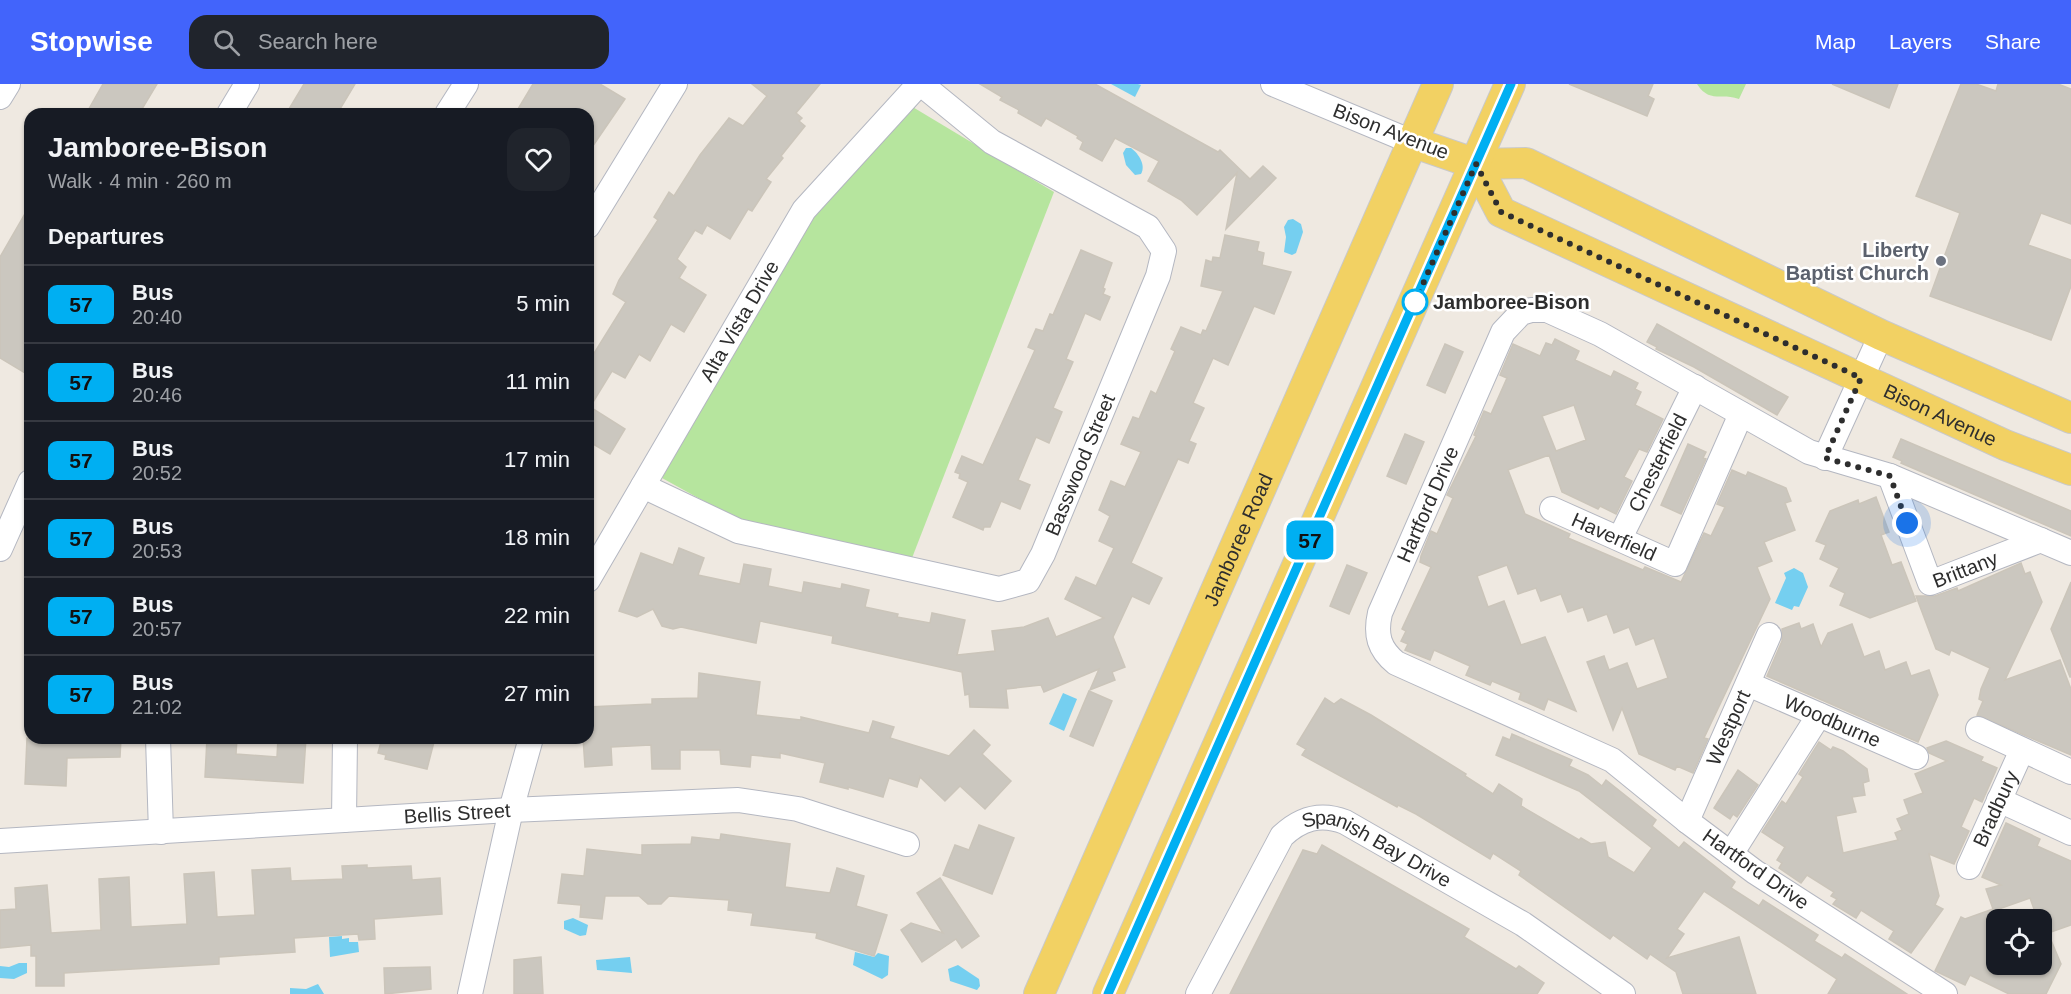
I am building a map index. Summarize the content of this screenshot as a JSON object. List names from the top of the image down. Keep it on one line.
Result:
{"streets":{"main road":["Bison Avenue","Jamboree Road"],"street":["Alta Vista Drive","Chesterfield","Basswood Street","Hartford Drive","Haverfield","Brittany","Woodburne","Westport","Bradbury","Bellis Street","Spanish Bay Drive"]},"crossings":[["Bison Avenue","Jamboree Road"],["Alta Vista Drive","Basswood Street"],["Chesterfield","Hartford Drive"],["Chesterfield","Haverfield"],["Hartford Drive","Haverfield"],["Hartford Drive","Brittany"],["Hartford Drive","Westport"],["Woodburne","Westport"]],"places":["Liberty Baptist Church","Jamboree-Bison"],"lines":["bus line 57"],"page":{"header":"Stopwise","search":"Search here","nav":["Map","Layers","Share"],"on_map":"57","heading":[["Jamboree-Bison","Walk · 4 min · 260 m"],"Departures"],"list":[{"mark":"57","name":"Bus","note":"20:40","value":"5 min"},{"mark":"57","name":"Bus","note":"20:46","value":"11 min"},{"mark":"57","name":"Bus","note":"20:52","value":"17 min"},{"mark":"57","name":"Bus","note":"20:53","value":"18 min"},{"mark":"57","name":"Bus","note":"20:57","value":"22 min"},{"mark":"57","name":"Bus","note":"21:02","value":"27 min"}]}}
